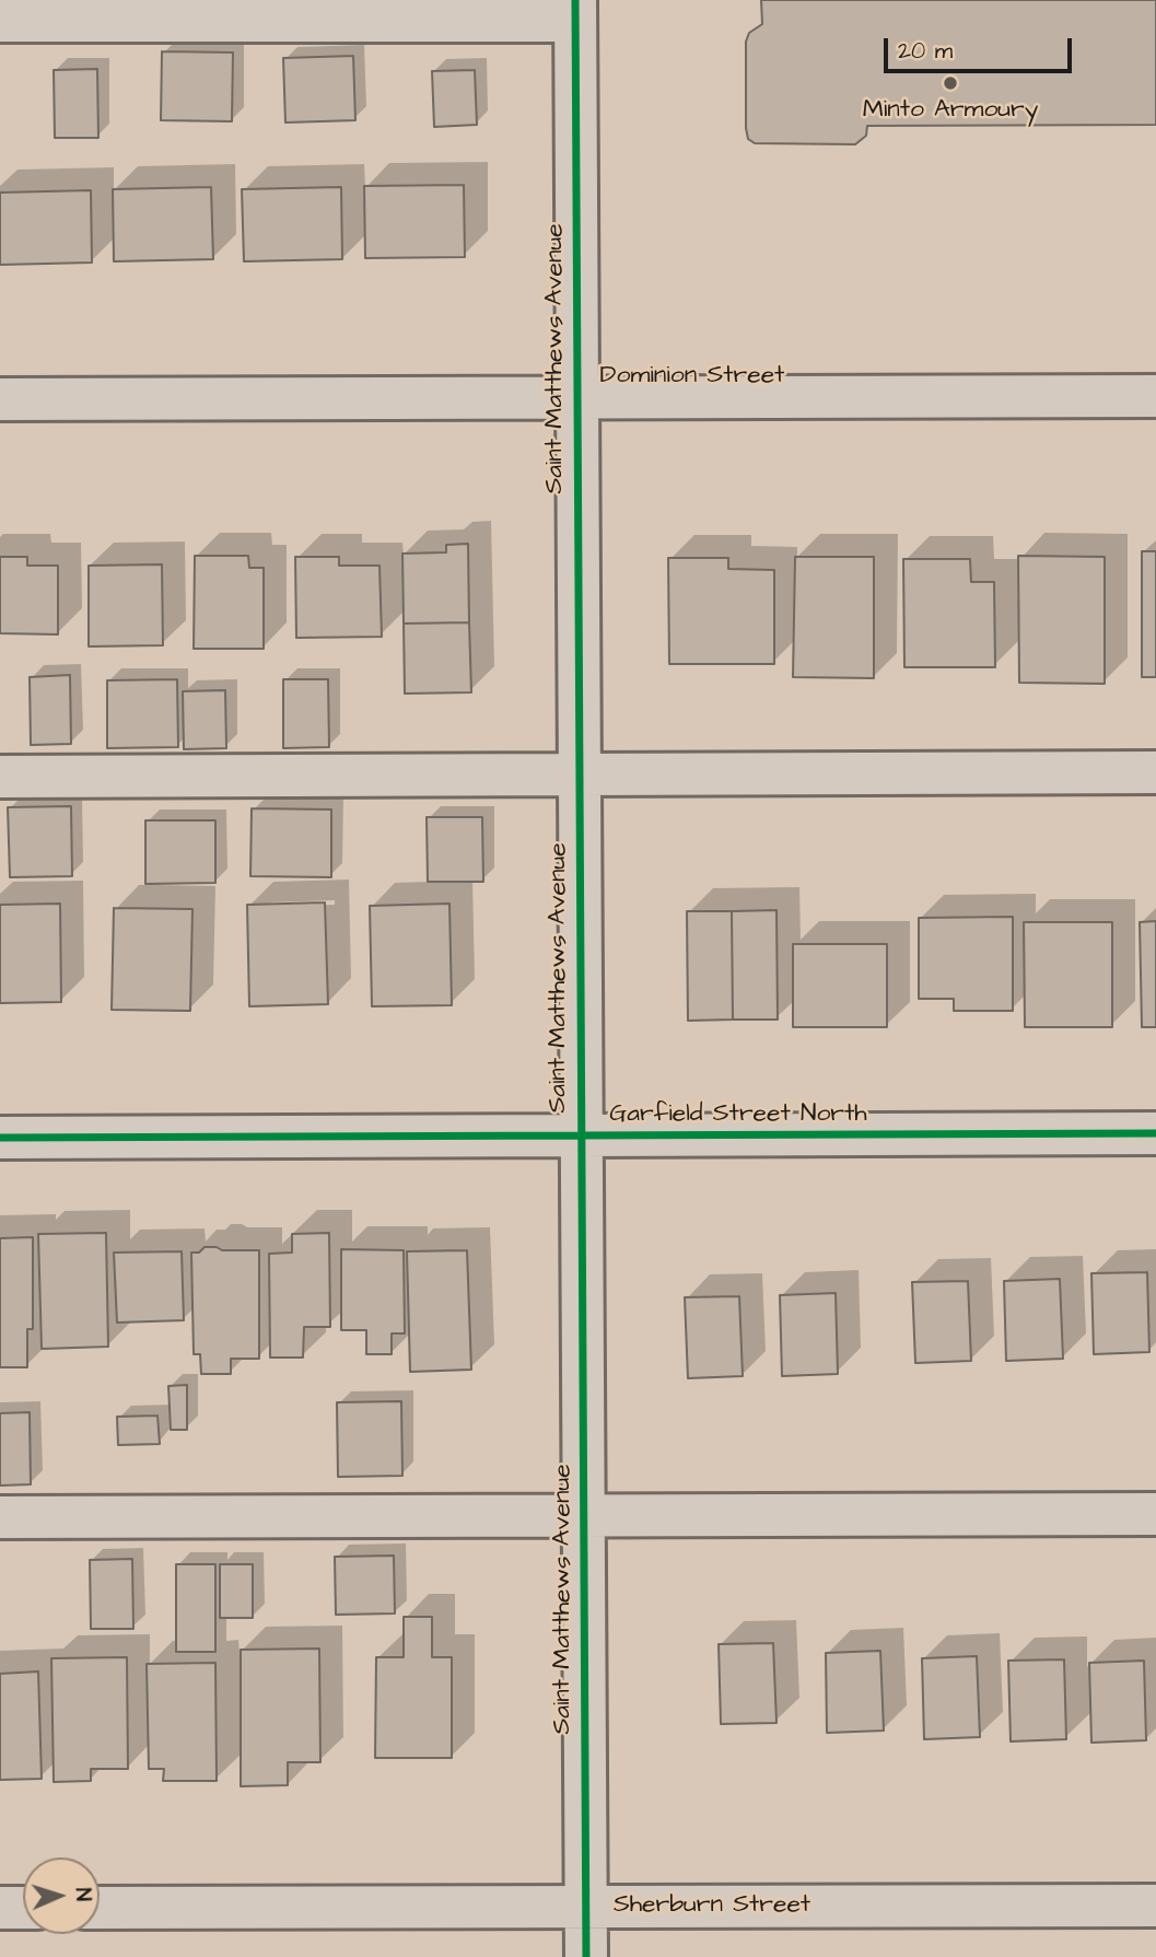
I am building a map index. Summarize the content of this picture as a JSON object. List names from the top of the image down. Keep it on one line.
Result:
{"streets":{"street":["Saint Matthews Avenue","Dominion Street","Garfield Street North","Sherburn Street"]},"crossings":[["Saint Matthews Avenue","Dominion Street"],["Saint Matthews Avenue","Garfield Street North"],["Saint Matthews Avenue","Sherburn Street"]],"places":["Minto Armoury"],"scale_bar":"20 m","north":"right"}
